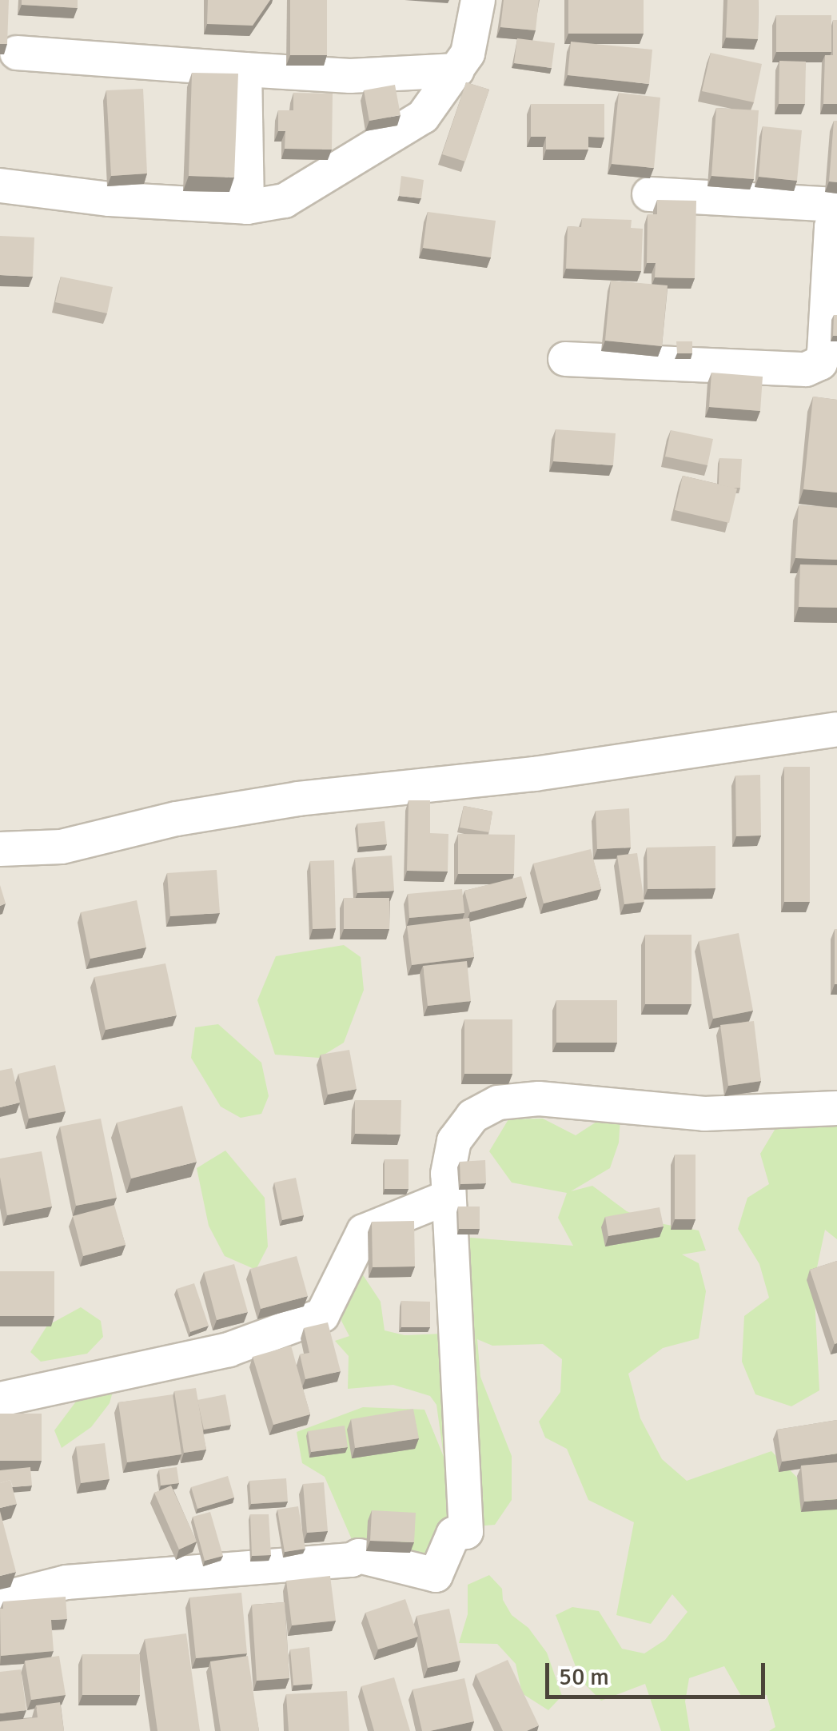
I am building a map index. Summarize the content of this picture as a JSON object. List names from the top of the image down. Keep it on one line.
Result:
{"scale_bar":"50 m"}
